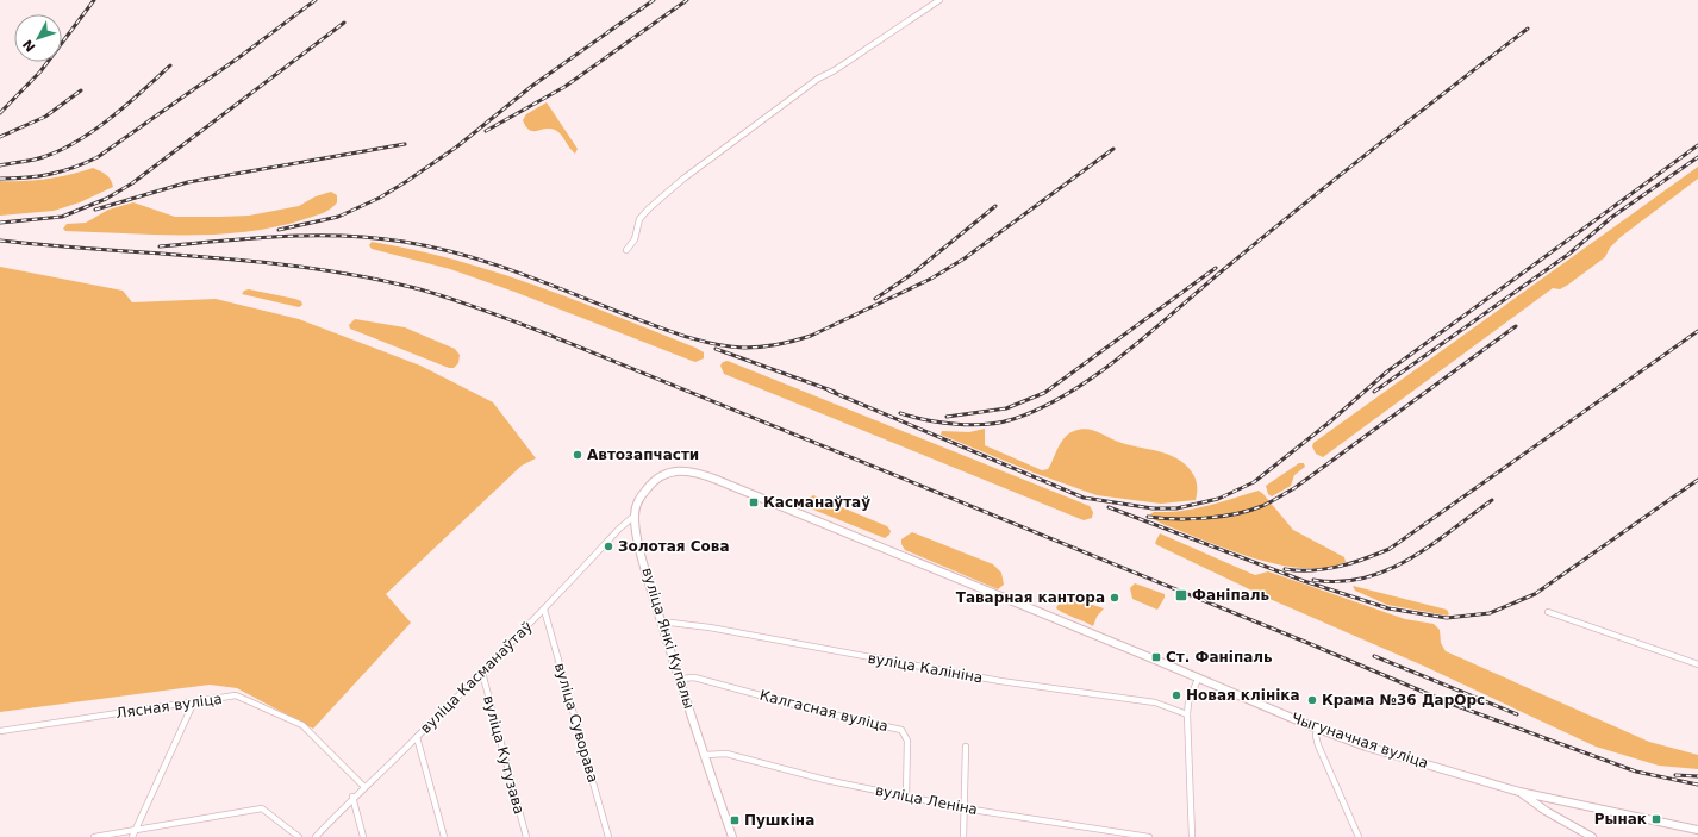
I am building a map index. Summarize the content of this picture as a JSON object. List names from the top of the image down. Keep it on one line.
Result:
{"streets":{"street":["вуліца Янкі Купалы","вуліца Калініна","вуліца Касманаўтаў","Лясная вуліца","Калгасная вуліца","вуліца Суворава","Чыгуначная вуліца","вуліца Кутузава","вуліца Леніна"]},"crossings":[["вуліца Янкі Купалы","вуліца Калініна"],["вуліца Янкі Купалы","вуліца Касманаўтаў"],["вуліца Янкі Купалы","Калгасная вуліца"],["вуліца Янкі Купалы","Чыгуначная вуліца"],["вуліца Янкі Купалы","вуліца Леніна"],["вуліца Касманаўтаў","Лясная вуліца"],["вуліца Касманаўтаў","вуліца Суворава"],["вуліца Касманаўтаў","Чыгуначная вуліца"],["вуліца Касманаўтаў","вуліца Кутузава"],["Калгасная вуліца","вуліца Леніна"]],"places":{"other":["Автозапчасти","Золотая Сова","Таварная кантора","Новая клініка","Крама №36 ДарОрс"],"transit":["Касманаўтаў","Фаніпаль","Ст. Фаніпаль","Рынак","Пушкіна"]},"north":"bottom left"}
